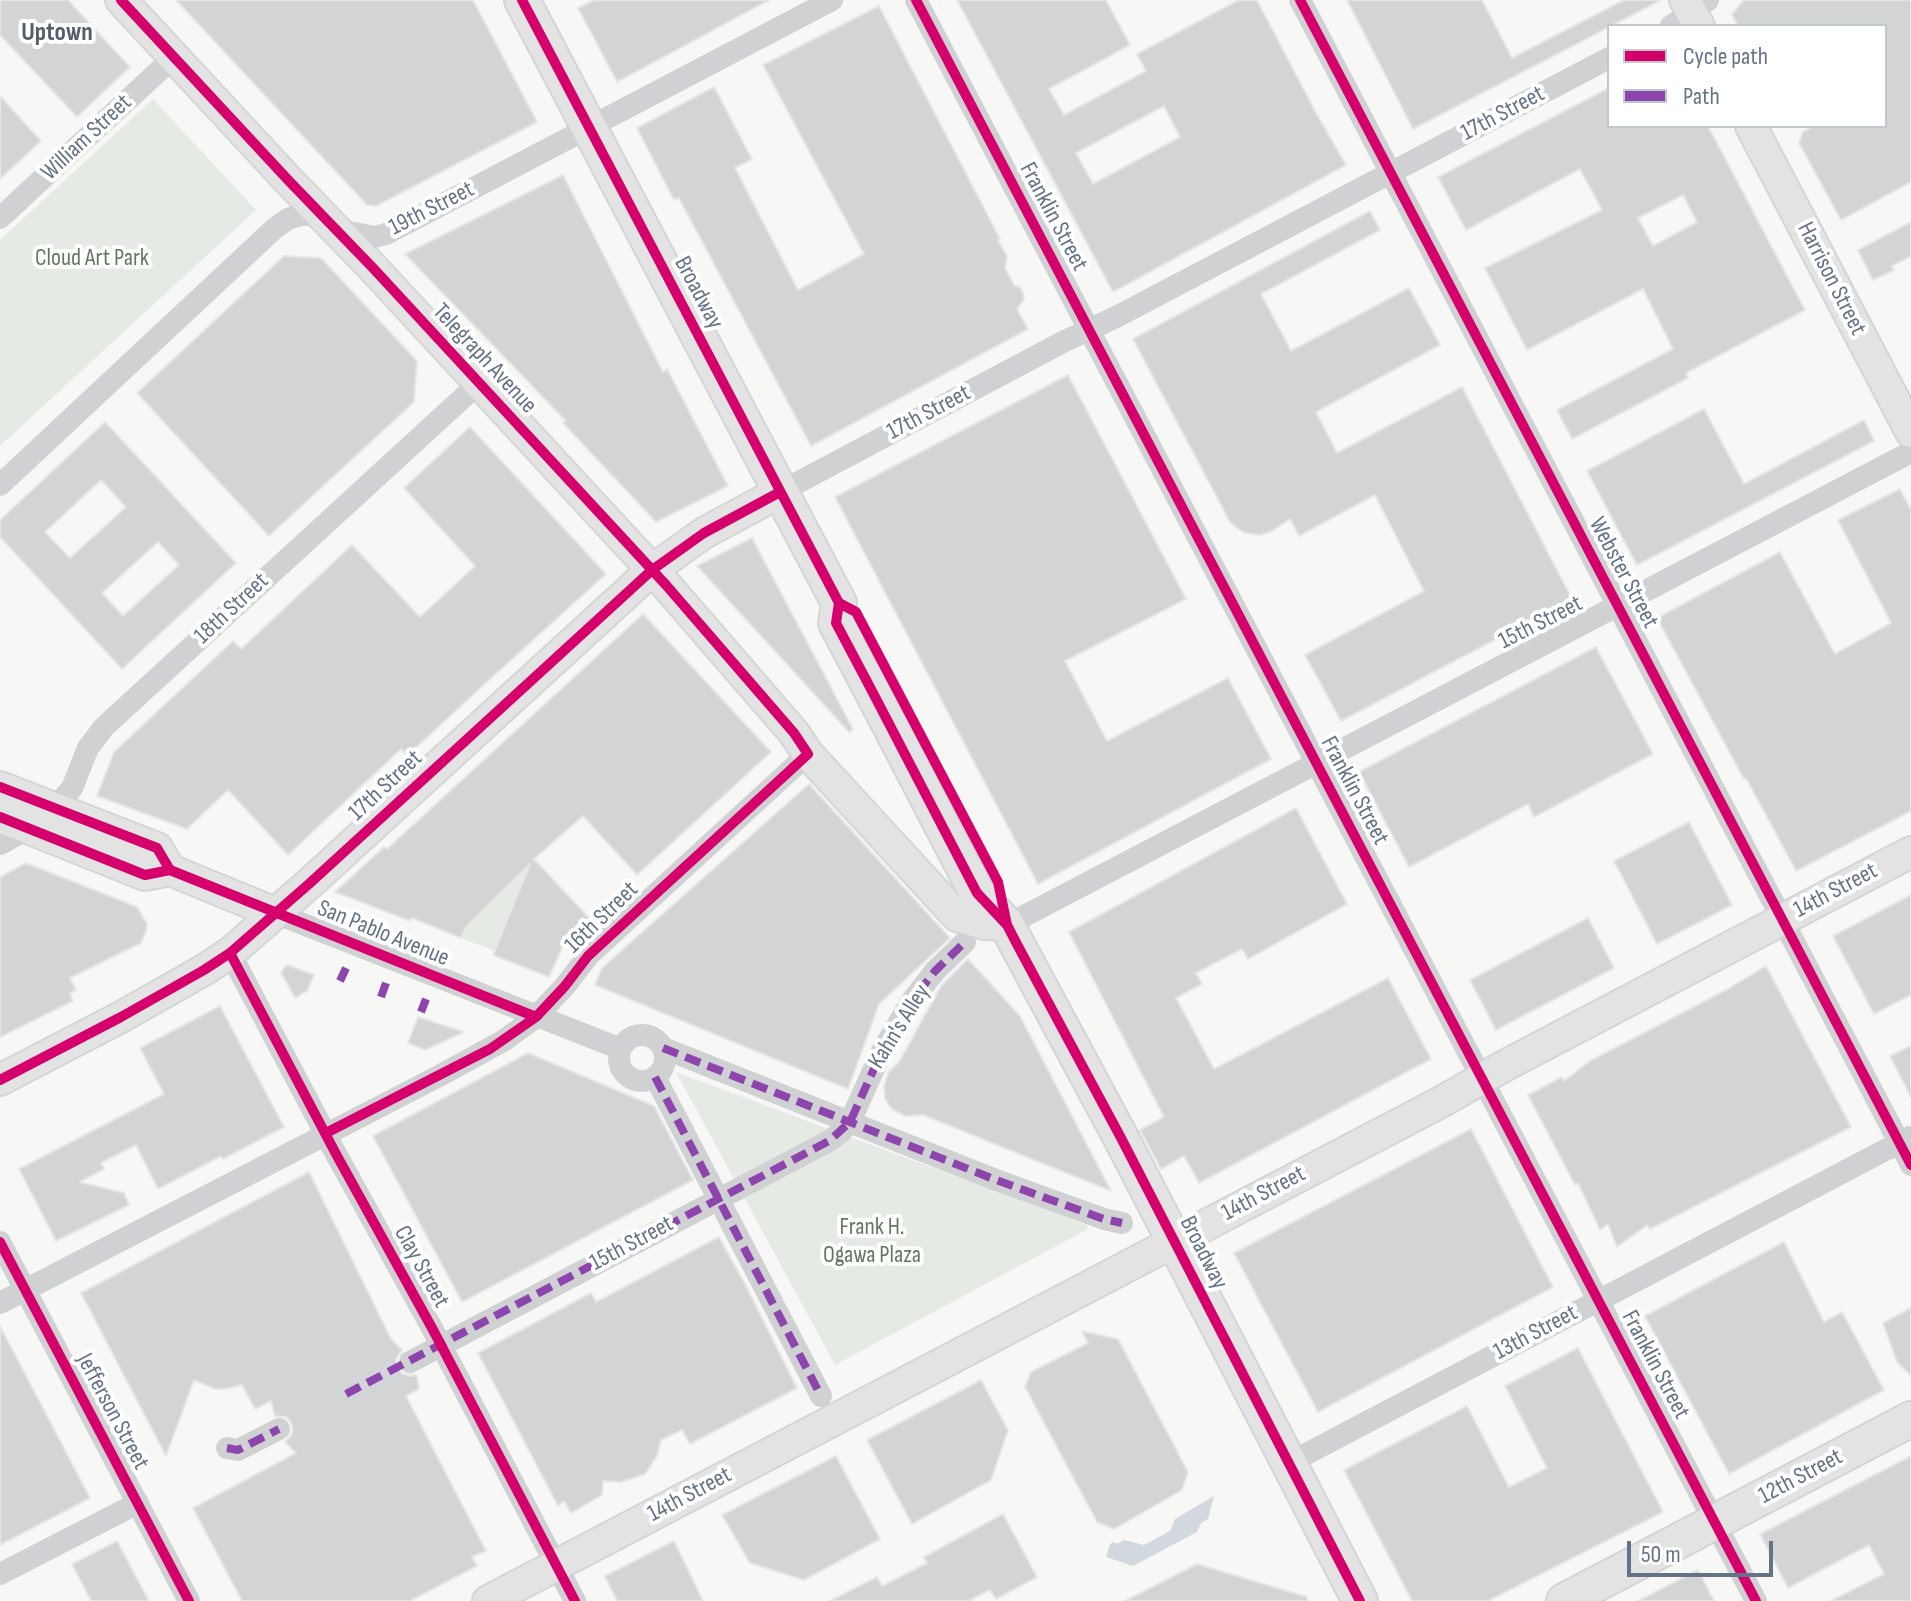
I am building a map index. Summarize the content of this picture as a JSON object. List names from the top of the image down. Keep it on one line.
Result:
{"streets":{"main road":["17th Street","Harrison Street","Broadway","Telegraph Avenue","14th Street","San Pablo Avenue","12th Street"],"street":["William Street","19th Street","Franklin Street","Webster Street","18th Street","15th Street","16th Street","Kahn's Alley","Clay Street","13th Street","Jefferson Street"]},"crossings":[["17th Street","Franklin Street"],["17th Street","Broadway"],["17th Street","Telegraph Avenue"],["17th Street","Webster Street"],["17th Street","San Pablo Avenue"],["17th Street","Clay Street"],["William Street","Telegraph Avenue"],["19th Street","Broadway"],["19th Street","Telegraph Avenue"],["Franklin Street","15th Street"],["Franklin Street","14th Street"],["Franklin Street","13th Street"],["Franklin Street","12th Street"],["Broadway","Telegraph Avenue"],["Broadway","15th Street"],["Broadway","14th Street"],["Broadway","13th Street"],["Telegraph Avenue","18th Street"],["Telegraph Avenue","15th Street"],["Telegraph Avenue","16th Street"],["Webster Street","15th Street"],["Webster Street","14th Street"],["Webster Street","13th Street"],["18th Street","San Pablo Avenue"],["15th Street","Kahn's Alley"],["15th Street","Clay Street"],["14th Street","Clay Street"],["16th Street","San Pablo Avenue"],["16th Street","Clay Street"],["16th Street","Jefferson Street"]],"districts":["Uptown"],"parks":["Cloud Art Park","Frank H. Ogawa Plaza"],"legend":["Cycle path","Path"],"scale_bar":"50 m"}
